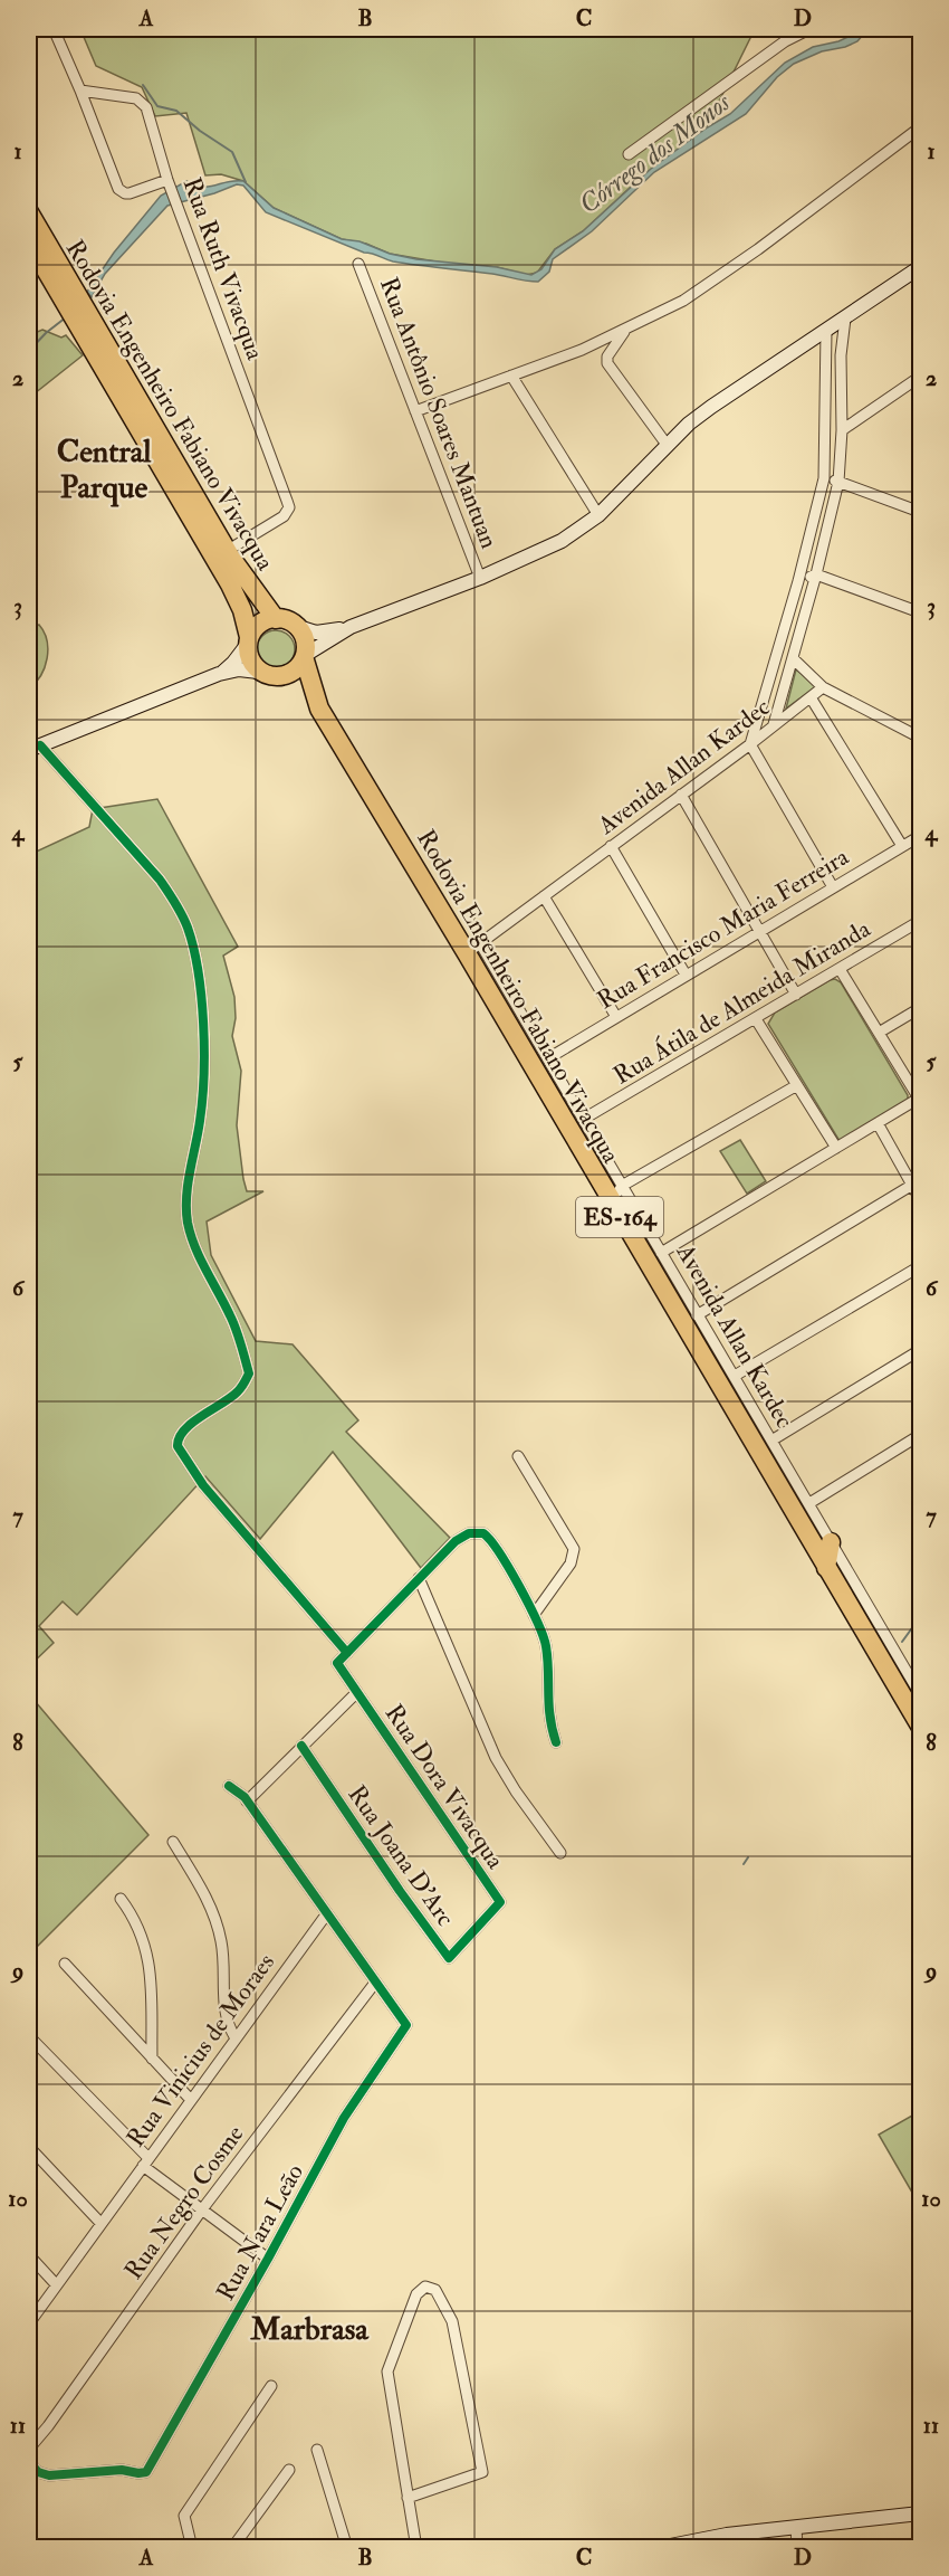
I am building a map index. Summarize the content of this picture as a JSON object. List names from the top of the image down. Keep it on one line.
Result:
{"streets":{"highway":["Rodovia Engenheiro Fabiano Vivacqua","ES-164"],"street":["Rua Ruth Vivacqua","Rua Antônio Soares Mantuan","Avenida Allan Kardec","Rua Francisco Maria Ferreira","Rua Átila de Almeida Miranda","Rua Dora Vivacqua","Rua Joana D'Arc","Rua Vinicius de Moraes","Rua Negro Cosme","Rua Nara Leão"]},"crossings":[["Rua Ruth Vivacqua","Rodovia Engenheiro Fabiano Vivacqua"],["Rodovia Engenheiro Fabiano Vivacqua","Avenida Allan Kardec"],["Avenida Allan Kardec","Rua Francisco Maria Ferreira"],["Avenida Allan Kardec","Rua Átila de Almeida Miranda"],["Rua Dora Vivacqua","Rua Joana D'Arc"],["Rua Vinicius de Moraes","Rua Nara Leão"],["Rua Negro Cosme","Rua Nara Leão"]],"districts":["Central Parque","Marbrasa"],"water":["Córrego dos Monos"],"grid":{"columns":["A","B","C","D"],"rows":["1","2","3","4","5","6","7","8","9","10","11"]}}
